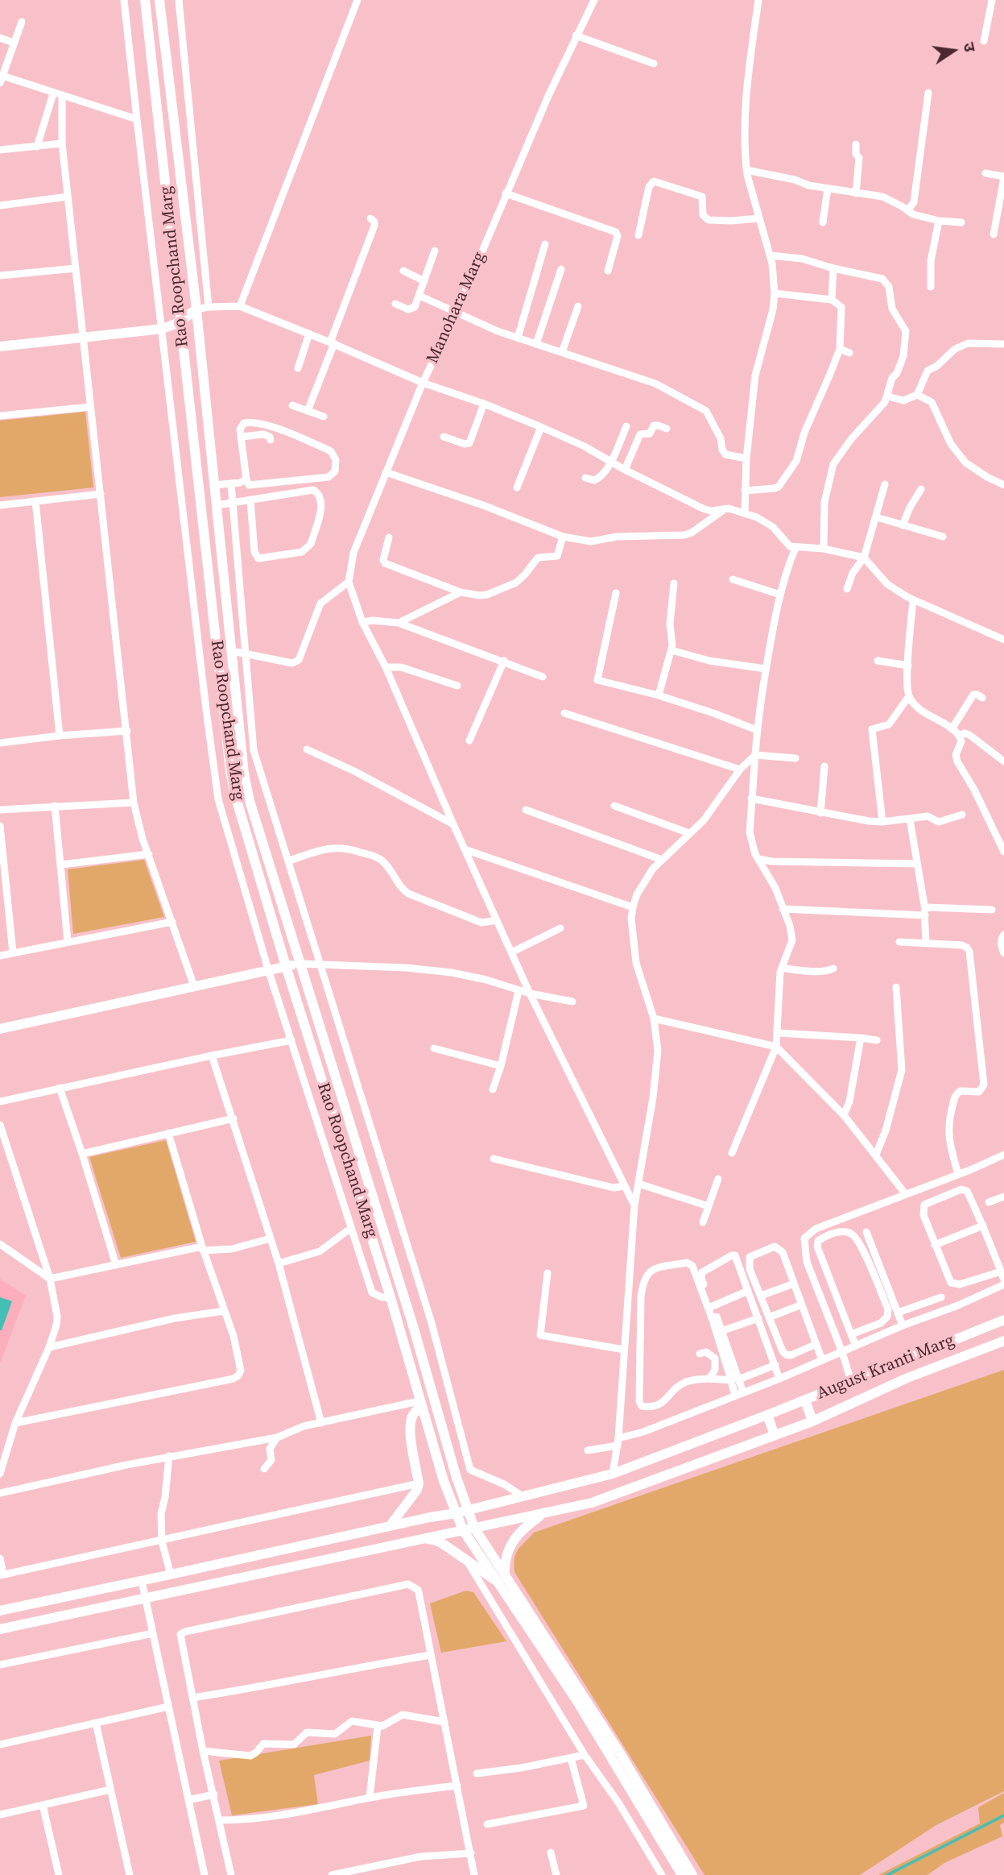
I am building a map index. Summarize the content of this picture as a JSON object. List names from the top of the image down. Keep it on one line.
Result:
{"streets":{"main road":["Rao Roopchand Marg","August Kranti Marg"],"street":["Manohara Marg"]},"crossings":[["Rao Roopchand Marg","August Kranti Marg"]],"north":"right"}
